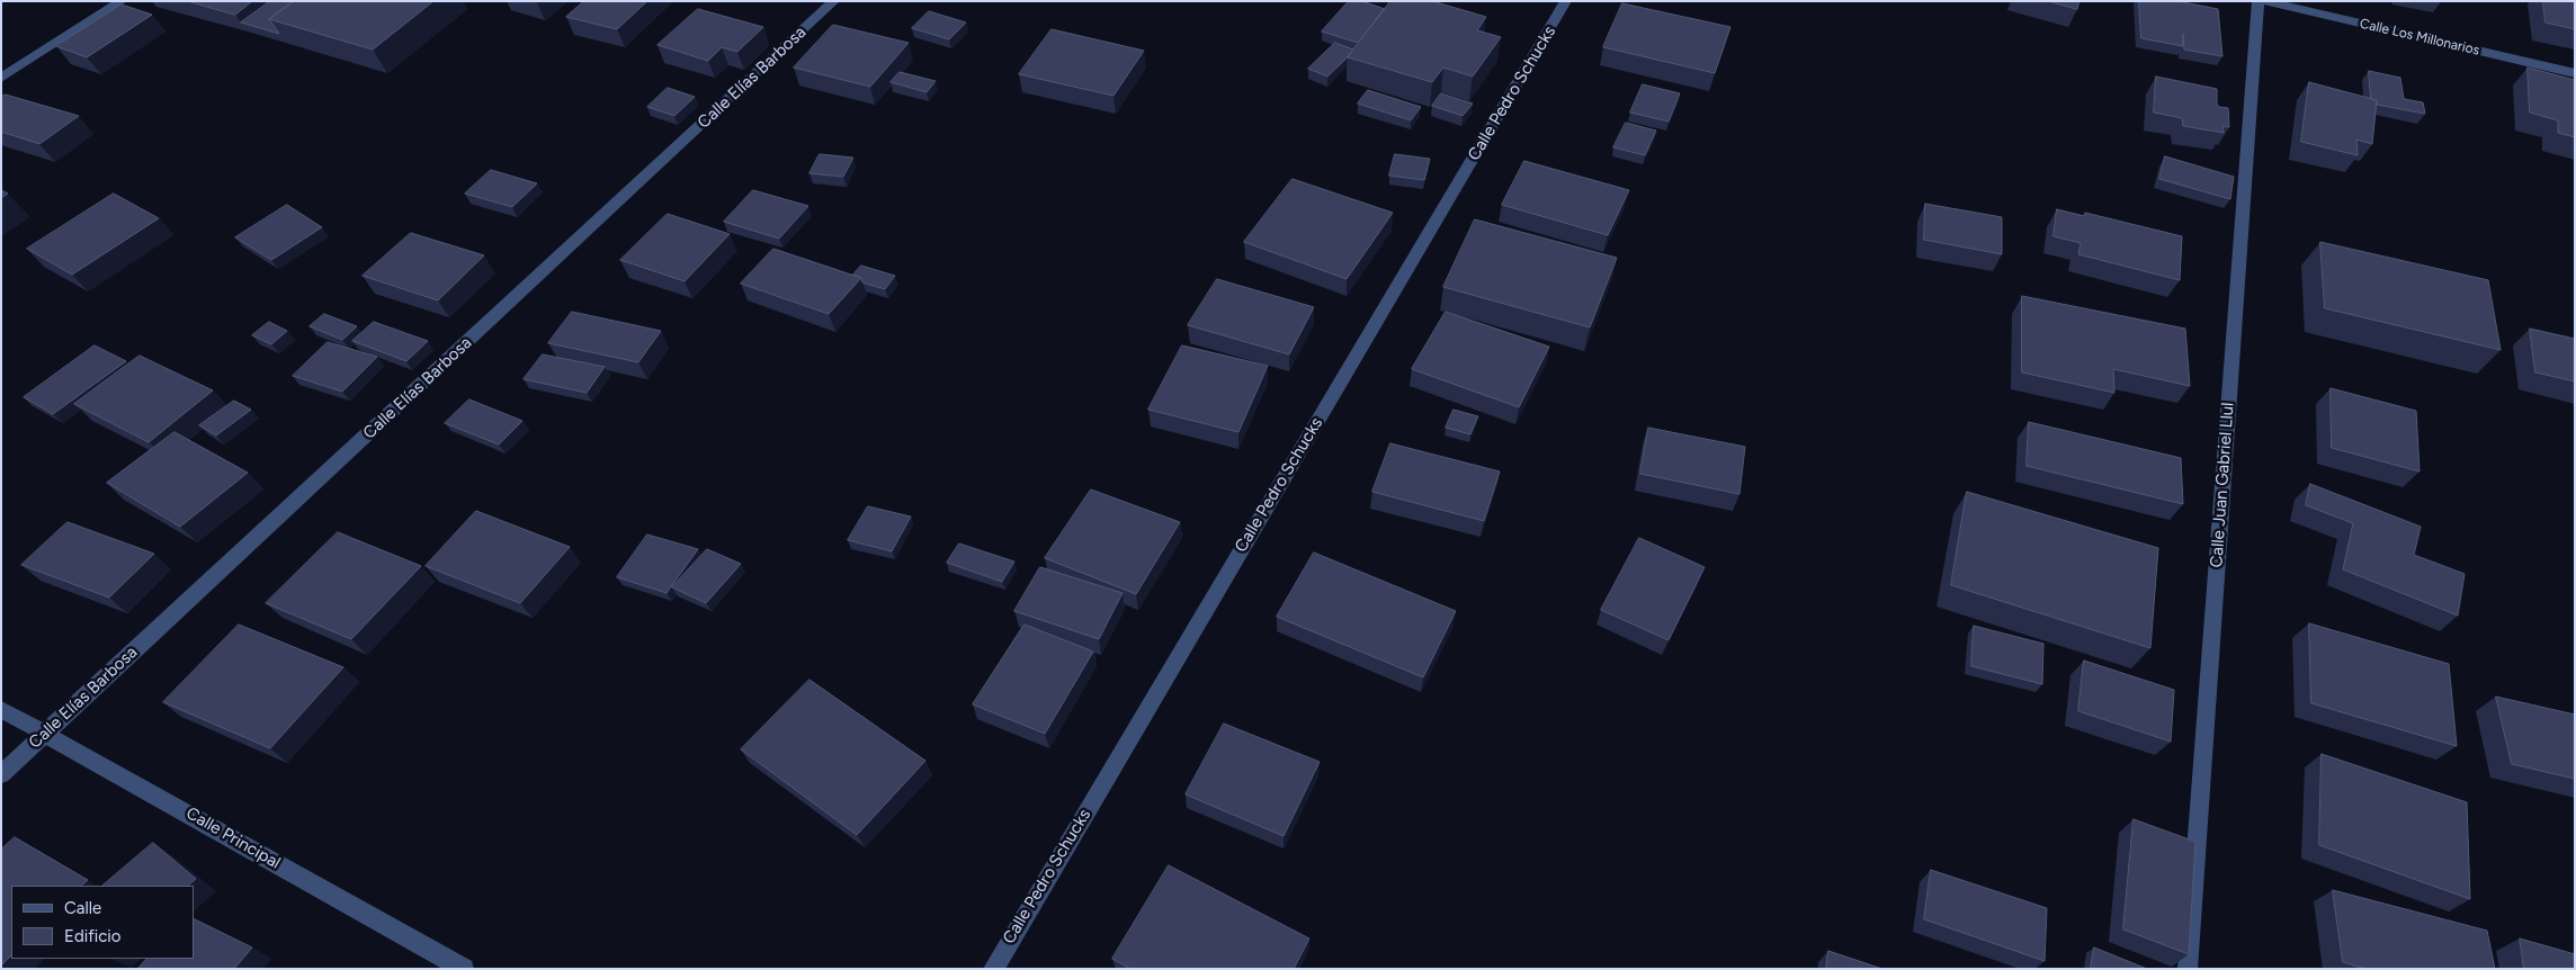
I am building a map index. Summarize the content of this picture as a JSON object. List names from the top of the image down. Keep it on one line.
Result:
{"streets":{"street":["Calle Los Millonarios","Calle Elías Barbosa","Calle Pedro Schucks","Calle Juan Gabriel Llul","Calle Principal"]},"crossings":[["Calle Elías Barbosa","Calle Principal"]],"legend":["Calle","Edificio"]}
